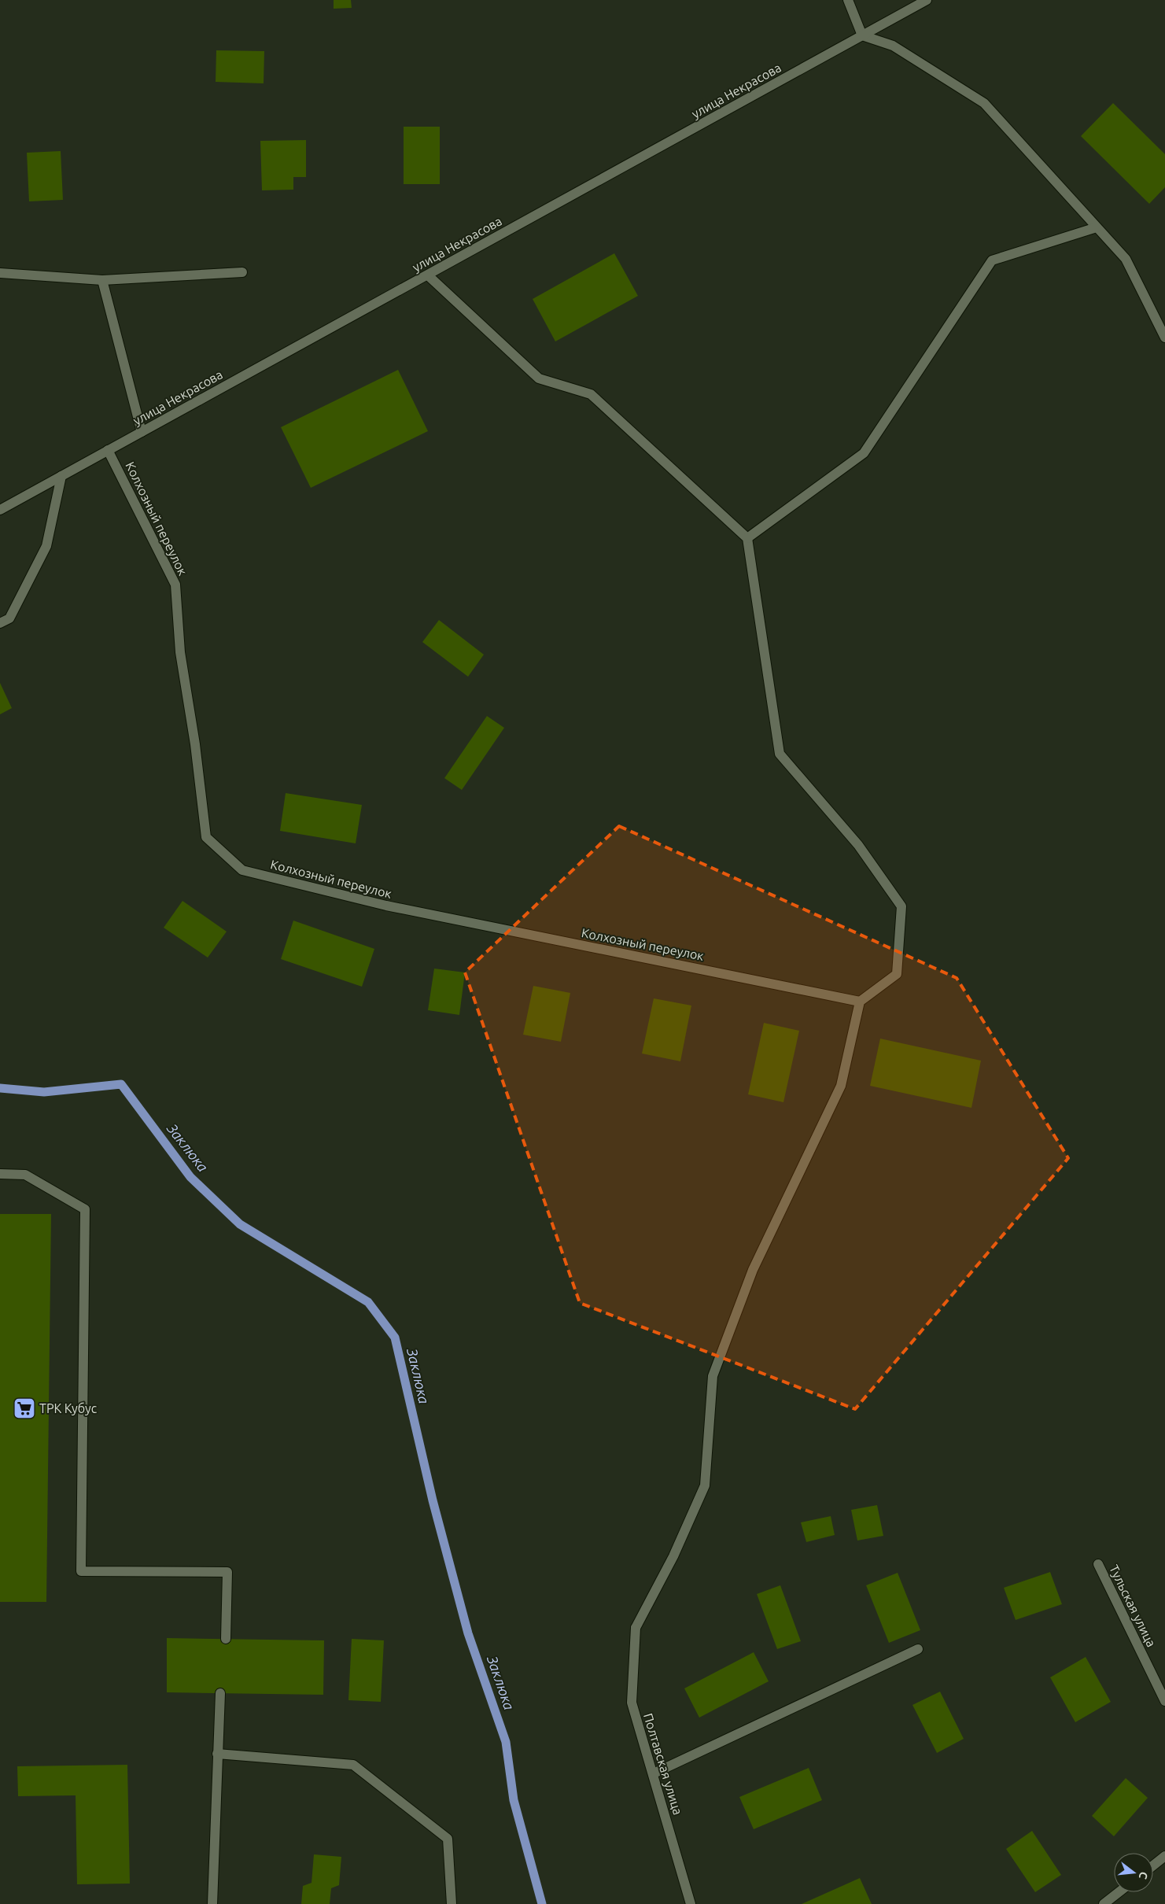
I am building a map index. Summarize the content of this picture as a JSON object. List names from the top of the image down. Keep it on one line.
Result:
{"streets":{"street":["улица Некрасова","Колхозный переулок","Тульская улица","Полтавская улица"]},"crossings":[["улица Некрасова","Колхозный переулок"],["Колхозный переулок","Полтавская улица"]],"water":["Заклюка"],"places":{"supermarket":["ТРК Кубус"]},"north":"right"}
